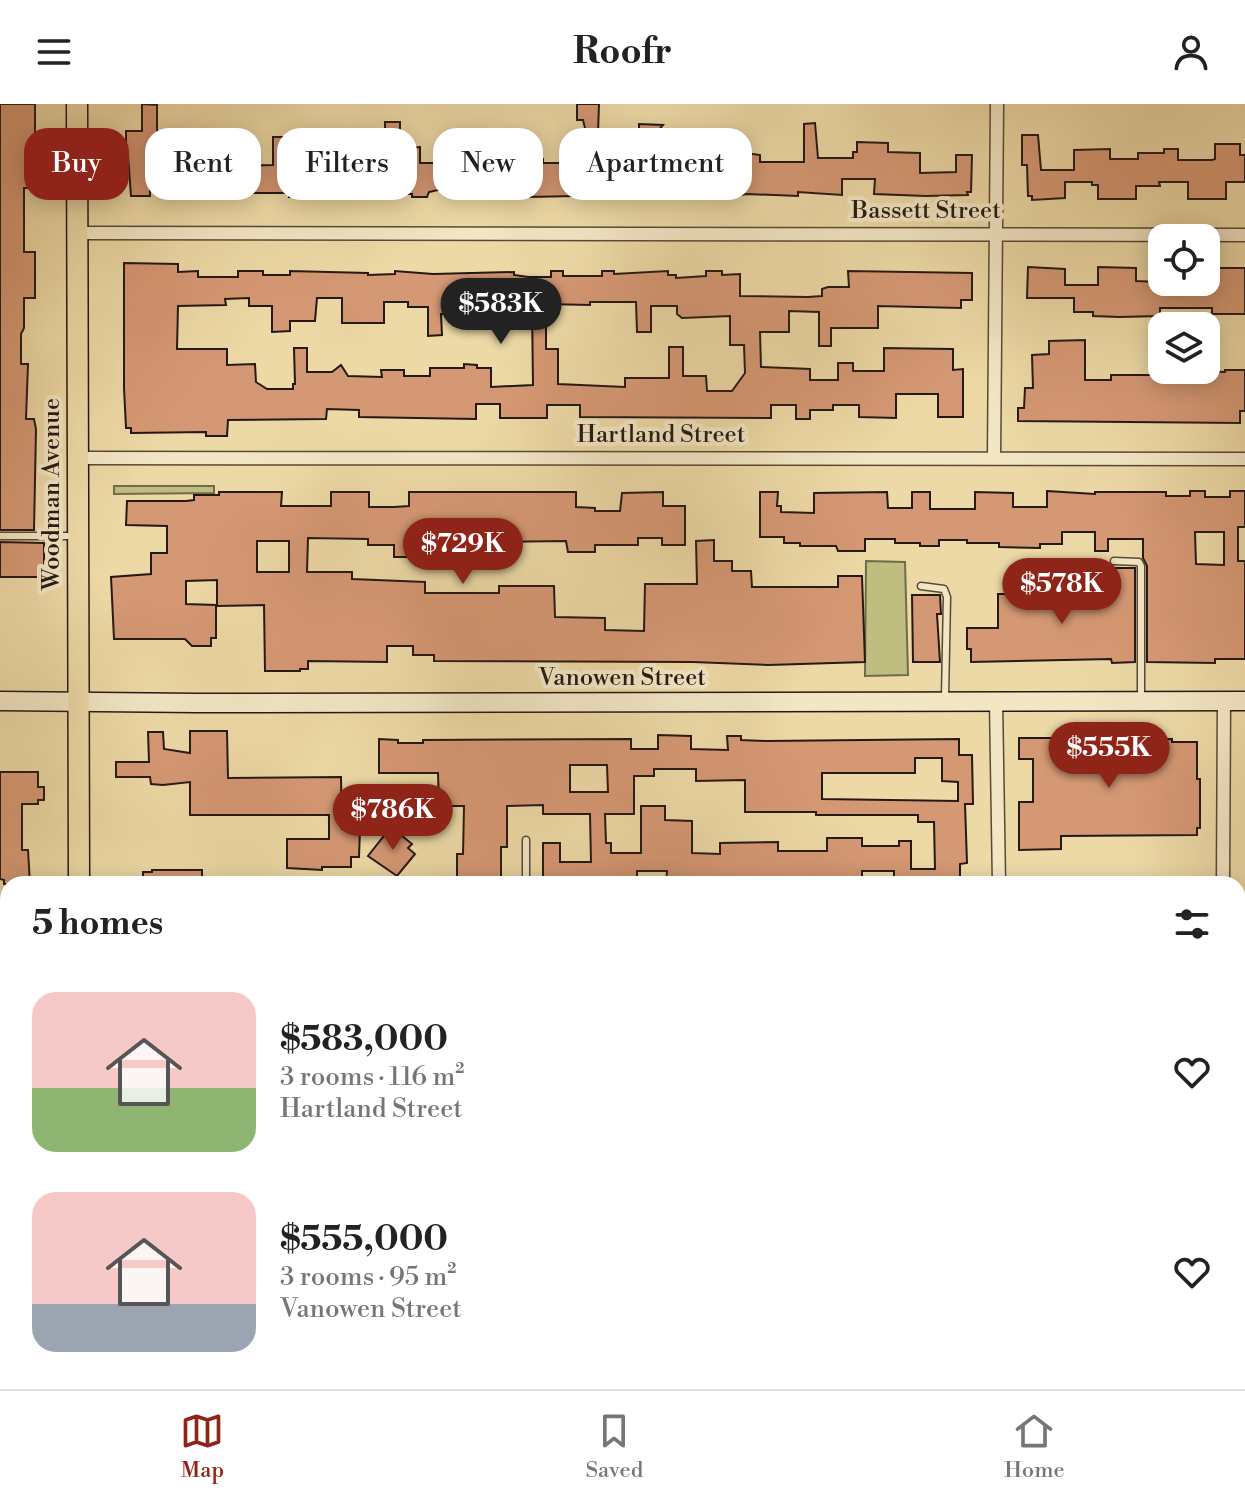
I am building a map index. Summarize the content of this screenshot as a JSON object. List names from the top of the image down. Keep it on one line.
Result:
{"streets":{"main road":["Woodman Avenue","Vanowen Street"],"street":["Bassett Street","Hartland Street"]},"crossings":[["Bassett Street","Woodman Avenue"],["Hartland Street","Woodman Avenue"],["Woodman Avenue","Vanowen Street"]],"page":{"header":"Roofr","chip":["Buy","Rent","Filters","New","Apartment"],"price":["$583K","$729K","$578K","$555K","$786K"],"heading":"5 homes","list":[{"name":"$583,000","note":"3 rooms · 116 m² · Hartland Street"},{"name":"$555,000","note":"3 rooms · 95 m² · Vanowen Street"}],"tabs":["Map","Saved","Home"]}}
